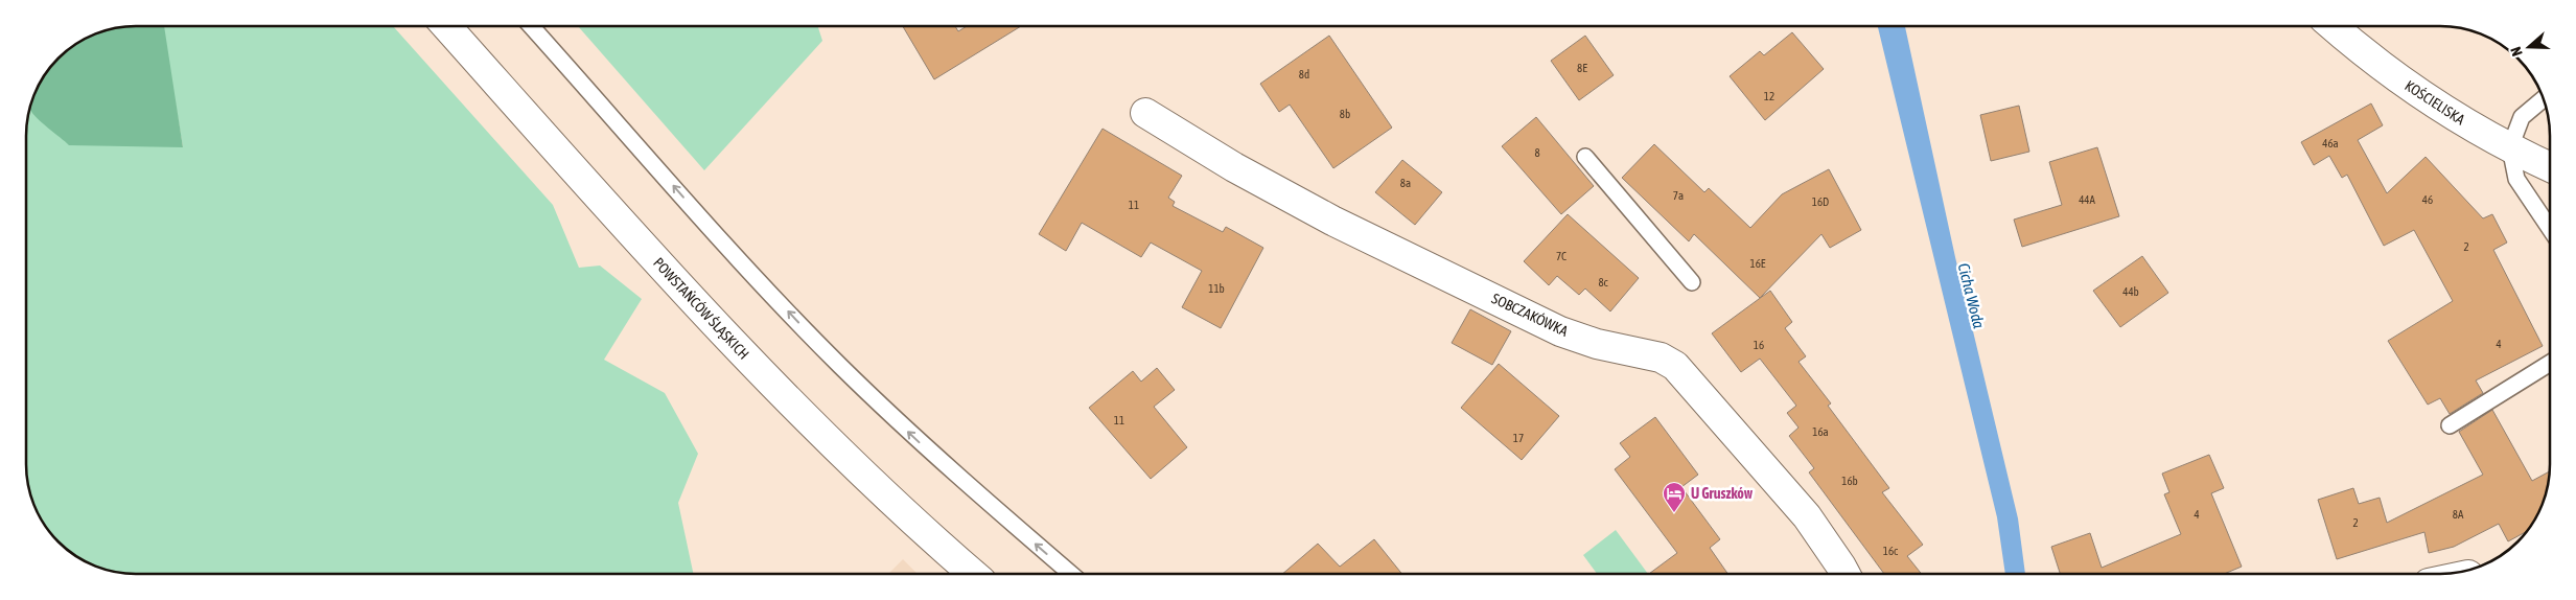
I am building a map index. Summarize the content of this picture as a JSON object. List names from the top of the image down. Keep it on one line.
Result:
{"streets":{"street":["KOŚCIELISKA","POWSTAŃCÓW ŚLĄSKICH","SOBCZAKÓWKA"]},"water":["Cicha Woda"],"places":{"hotel":["U Gruszków"]},"house_numbers":["8E","8d","12","8b","46a","8","8a","7a","44A","46","16D","11","2","7C","16E","8c","11b","44b","4","16","11","16a","17","16b","4","8A","2","16c"],"north":"left"}
